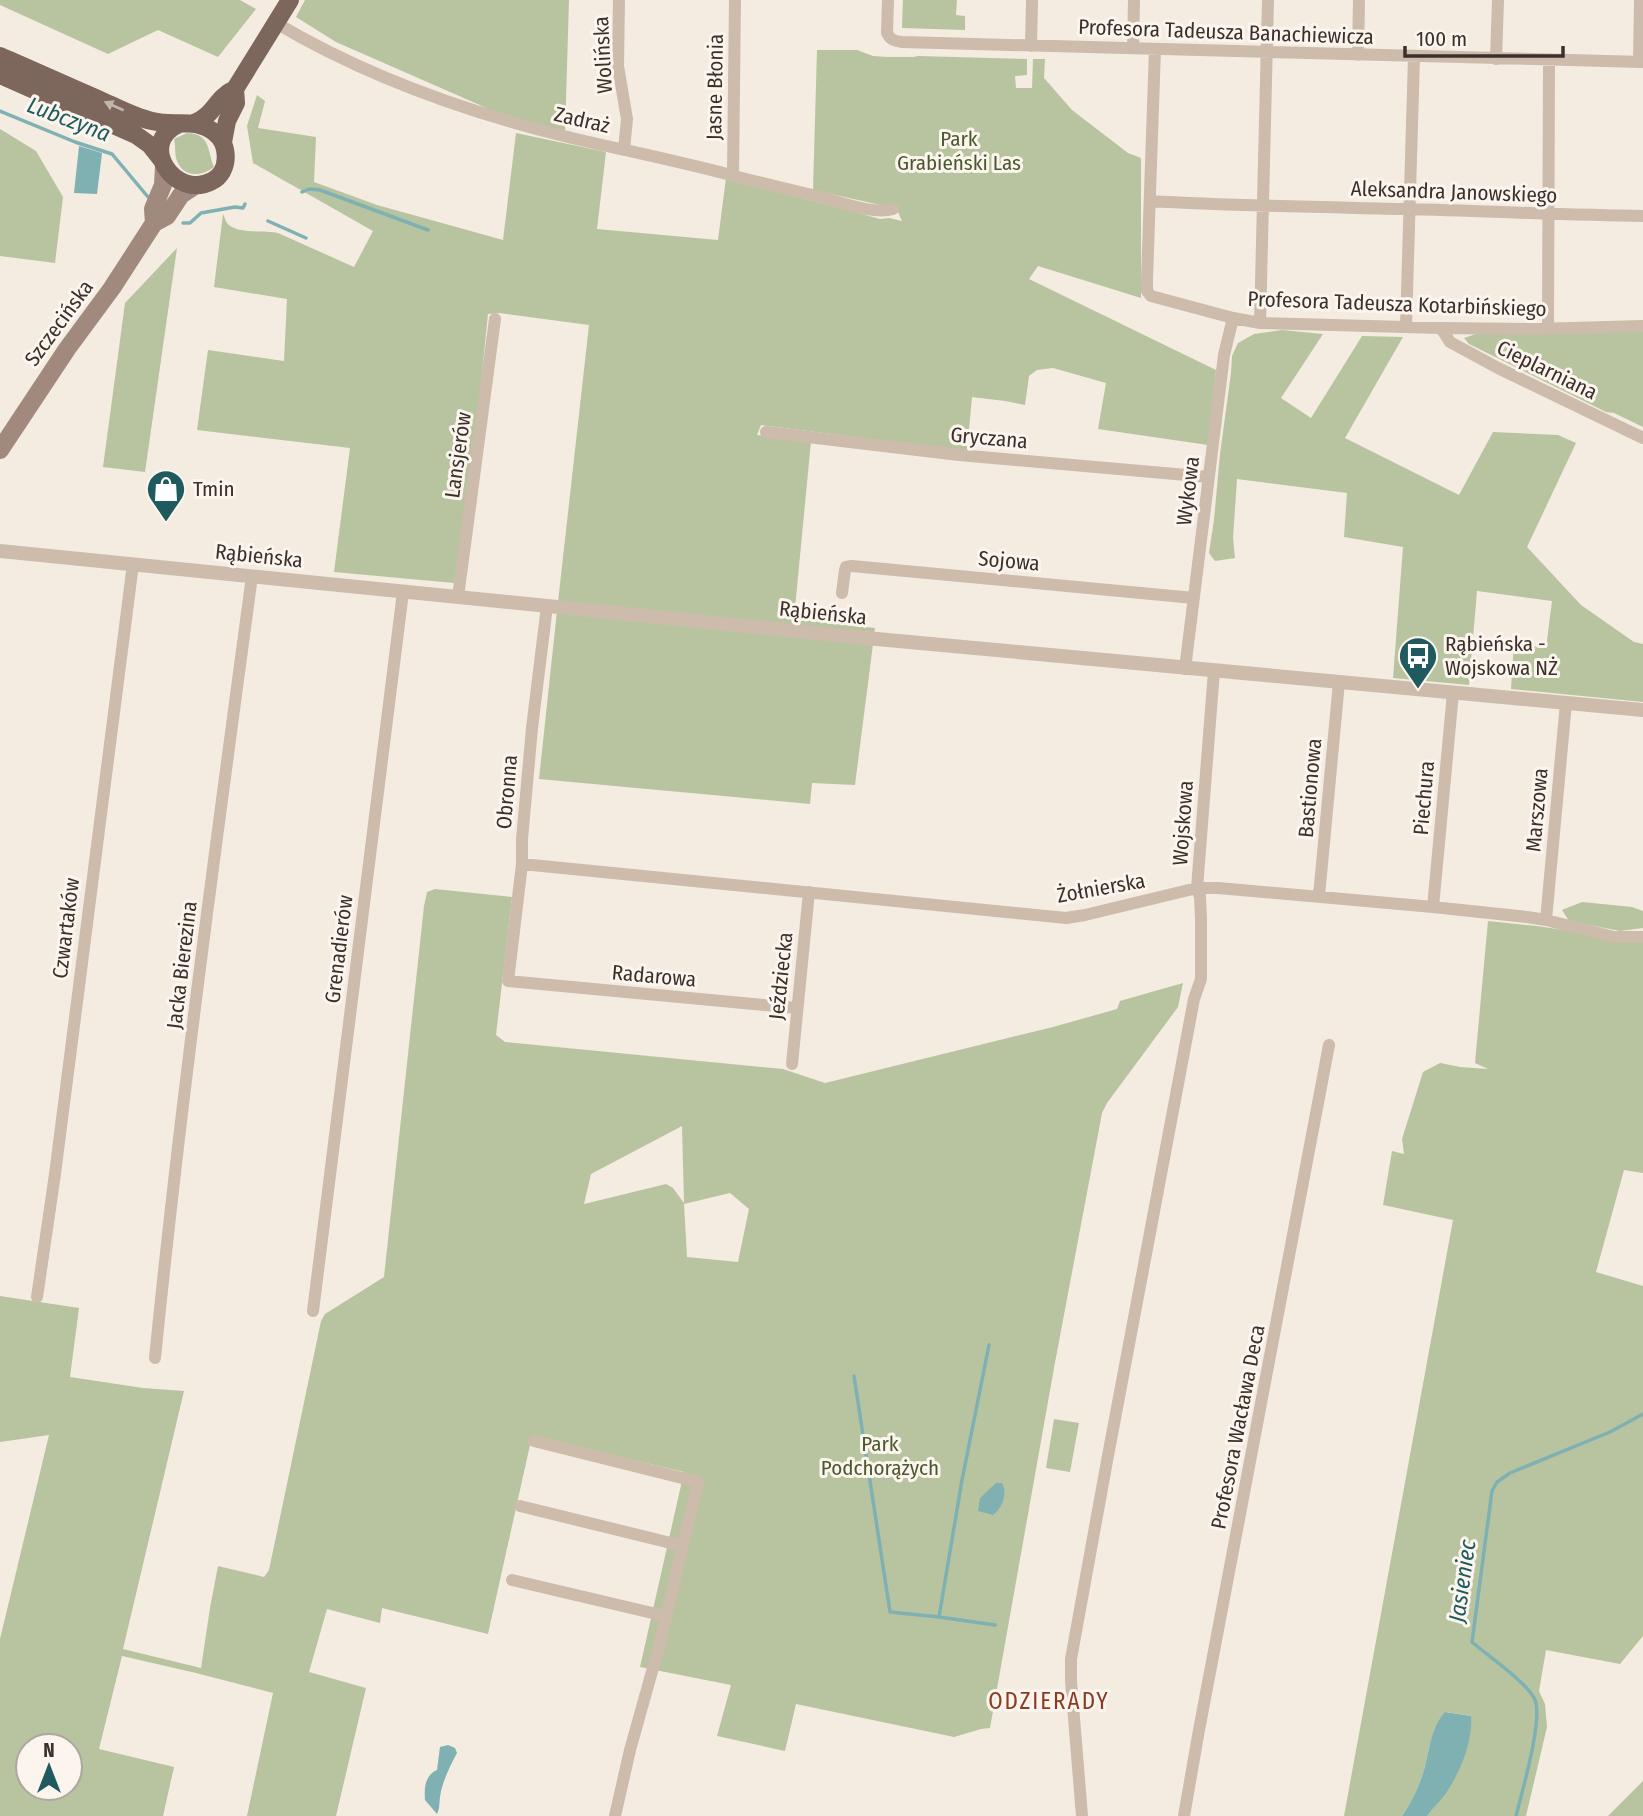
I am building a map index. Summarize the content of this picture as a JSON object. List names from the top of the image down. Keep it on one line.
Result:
{"streets":{"main road":["Szczecińska"],"street":["Profesora Tadeusza Banachiewicza","Wolińska","Jasne Błonia","Zadraż","Aleksandra Janowskiego","Profesora Tadeusza Kotarbińskiego","Cieplarniana","Gryczana","Lansjerów","Wykowa","Rąbieńska","Sojowa","Bastionowa","Obronna","Piechura","Marszowa","Wojskowa","Żołnierska","Czwartaków","Grenadierów","Jacka Bierezina","Radarowa","Jeździecka","Profesora Wacława Deca"]},"crossings":[["Profesora Tadeusza Banachiewicza","Profesora Tadeusza Kotarbińskiego"],["Wolińska","Zadraż"],["Jasne Błonia","Zadraż"],["Aleksandra Janowskiego","Profesora Tadeusza Kotarbińskiego"],["Profesora Tadeusza Kotarbińskiego","Cieplarniana"],["Profesora Tadeusza Kotarbińskiego","Wykowa"],["Gryczana","Wykowa"],["Lansjerów","Rąbieńska"],["Wykowa","Rąbieńska"],["Wykowa","Sojowa"],["Rąbieńska","Bastionowa"],["Rąbieńska","Obronna"],["Rąbieńska","Piechura"],["Rąbieńska","Marszowa"],["Rąbieńska","Wojskowa"],["Rąbieńska","Czwartaków"],["Rąbieńska","Grenadierów"],["Rąbieńska","Jacka Bierezina"],["Bastionowa","Żołnierska"],["Obronna","Żołnierska"],["Obronna","Radarowa"],["Piechura","Żołnierska"],["Marszowa","Żołnierska"],["Wojskowa","Żołnierska"],["Żołnierska","Jeździecka"],["Radarowa","Jeździecka"]],"districts":["ODZIERADY"],"water":["Lubczyna","Jasieniec"],"parks":["Park Grabieński Las","Park Podchorążych"],"places":{"shop":["Tmin"],"bus stop":["Rąbieńska - Wojskowa NŻ"]},"scale_bar":"100 m","north":"top"}
